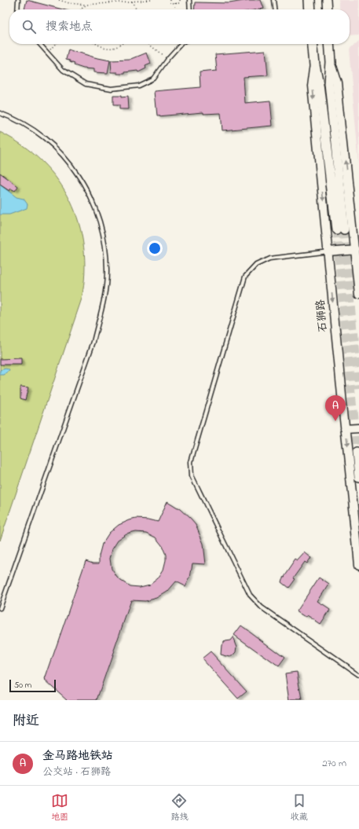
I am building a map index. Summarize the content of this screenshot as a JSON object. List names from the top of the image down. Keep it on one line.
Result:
{"streets":{"main road":["石狮路"]},"scale_bar":"50 m","page":{"search":"搜索地点","pins":"A","scale":"50 m","heading":"附近","list":[{"mark":"A","name":"金马路地铁站","note":"公交站 · 石狮路","value":"270 m"}],"nav":["地图","路线","收藏"]}}
